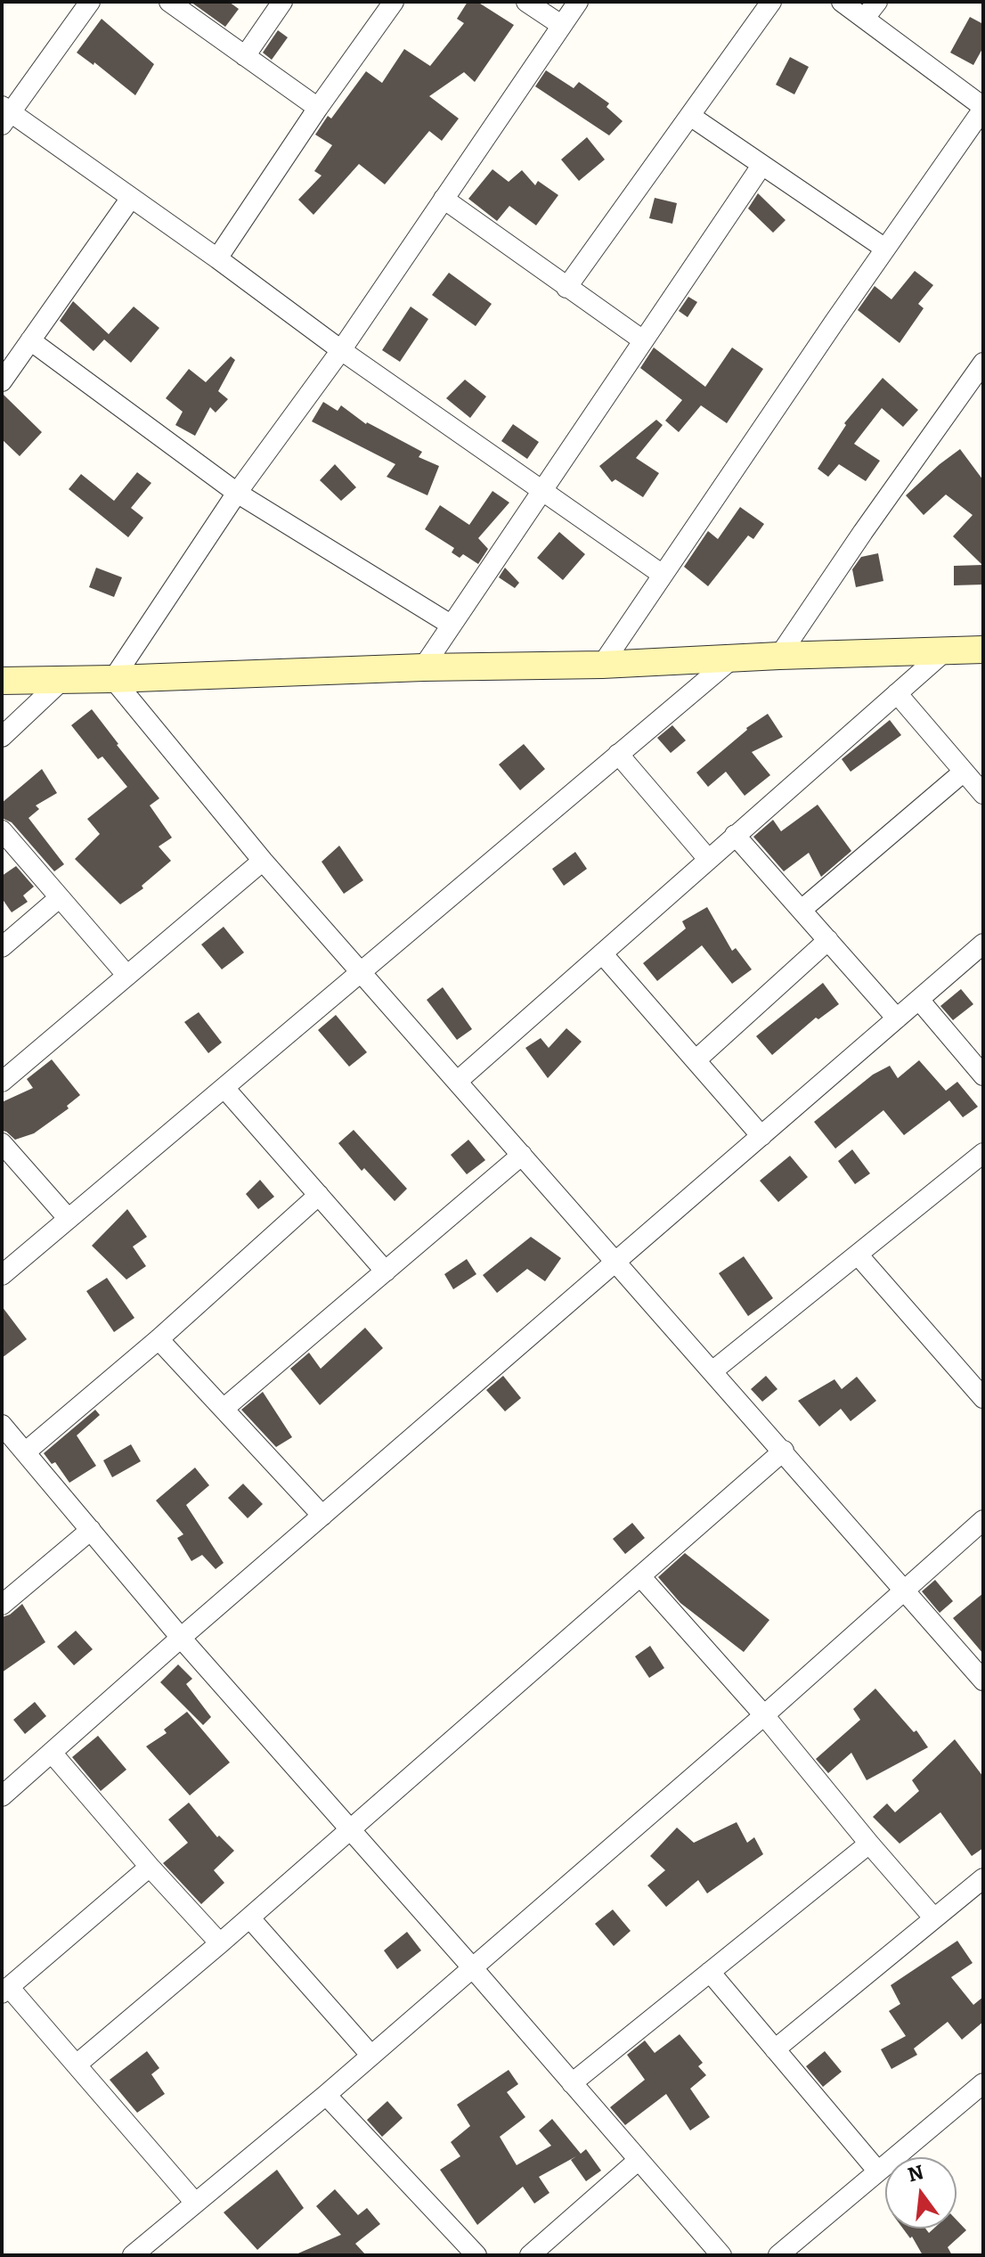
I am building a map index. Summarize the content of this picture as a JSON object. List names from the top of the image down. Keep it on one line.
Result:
{"north":"top"}
